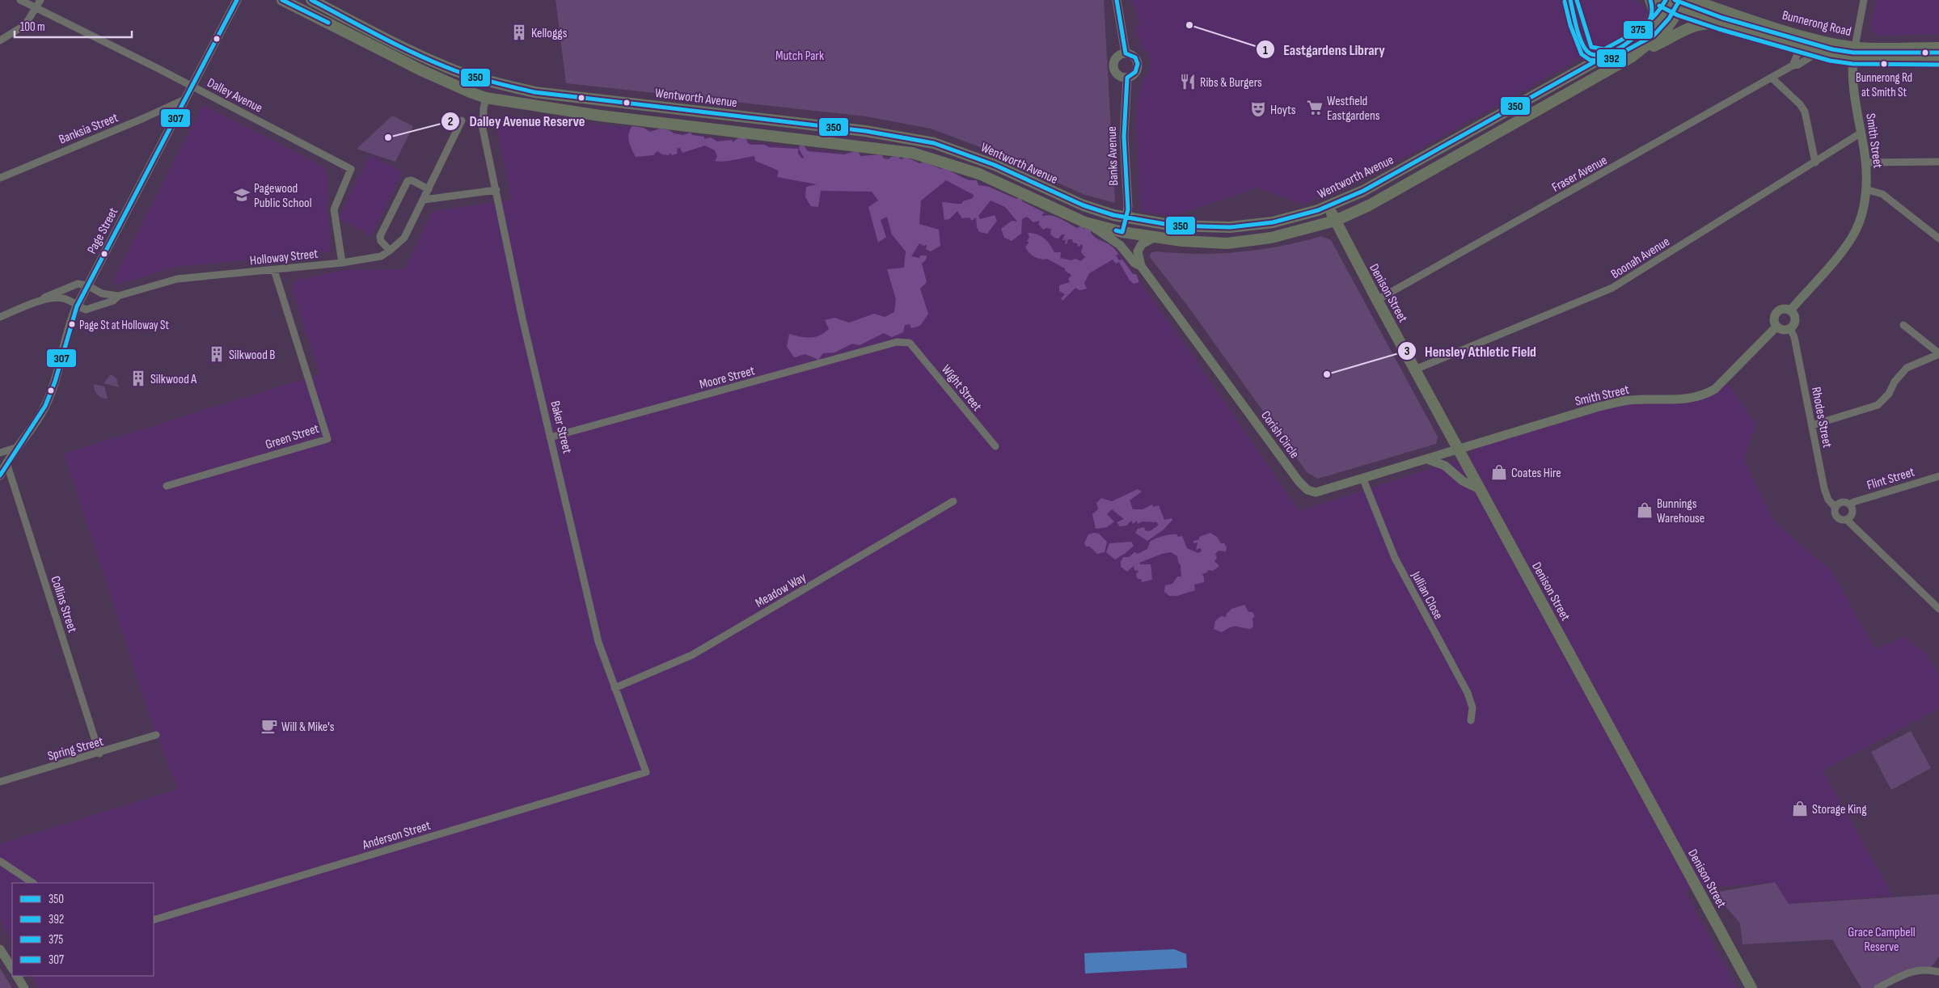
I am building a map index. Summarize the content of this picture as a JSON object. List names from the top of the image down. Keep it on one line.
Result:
{"streets":{"main road":["Bunnerong Road","Wentworth Avenue","Banks Avenue","Denison Street","Baker Street"],"street":["Dalley Avenue","Banksia Street","Smith Street","Fraser Avenue","Page Street","Holloway Street","Boonah Avenue","Moore Street","Wight Street","Rhodes Street","Corish Circle","Green Street","Flint Street","Meadow Way","Jullian Close","Collins Street","Spring Street","Anderson Street"]},"crossings":[["Bunnerong Road","Wentworth Avenue"],["Bunnerong Road","Smith Street"],["Bunnerong Road","Fraser Avenue"],["Dalley Avenue","Page Street"],["Dalley Avenue","Holloway Street"],["Wentworth Avenue","Banks Avenue"],["Wentworth Avenue","Denison Street"],["Wentworth Avenue","Baker Street"],["Wentworth Avenue","Corish Circle"],["Banksia Street","Page Street"],["Smith Street","Boonah Avenue"],["Smith Street","Denison Street"],["Smith Street","Rhodes Street"],["Smith Street","Corish Circle"],["Fraser Avenue","Denison Street"],["Page Street","Holloway Street"],["Page Street","Collins Street"],["Holloway Street","Green Street"],["Boonah Avenue","Denison Street"],["Denison Street","Corish Circle"],["Moore Street","Wight Street"],["Moore Street","Baker Street"],["Rhodes Street","Flint Street"],["Baker Street","Meadow Way"],["Baker Street","Anderson Street"],["Corish Circle","Jullian Close"],["Collins Street","Spring Street"]],"parks":["Mutch Park","Grace Campbell Reserve"],"places":{"other":["Eastgardens Library","Bunnerong Rd at Smith St","Dalley Avenue Reserve","Page St at Holloway St","Hensley Athletic Field"],"building":["Kelloggs","Silkwood B","Silkwood A"],"restaurant":["Ribs & Burgers"],"supermarket":["Westfield Eastgardens"],"theatre":["Hoyts"],"school or university":["Pagewood Public School"],"shop":["Coates Hire","Bunnings Warehouse","Storage King"],"cafe":["Will & Mike's"]},"lines":["transit line 350","transit line 375","transit line 307","transit line 392"],"legend":["350","392","375","307"],"scale_bar":"100 m"}
